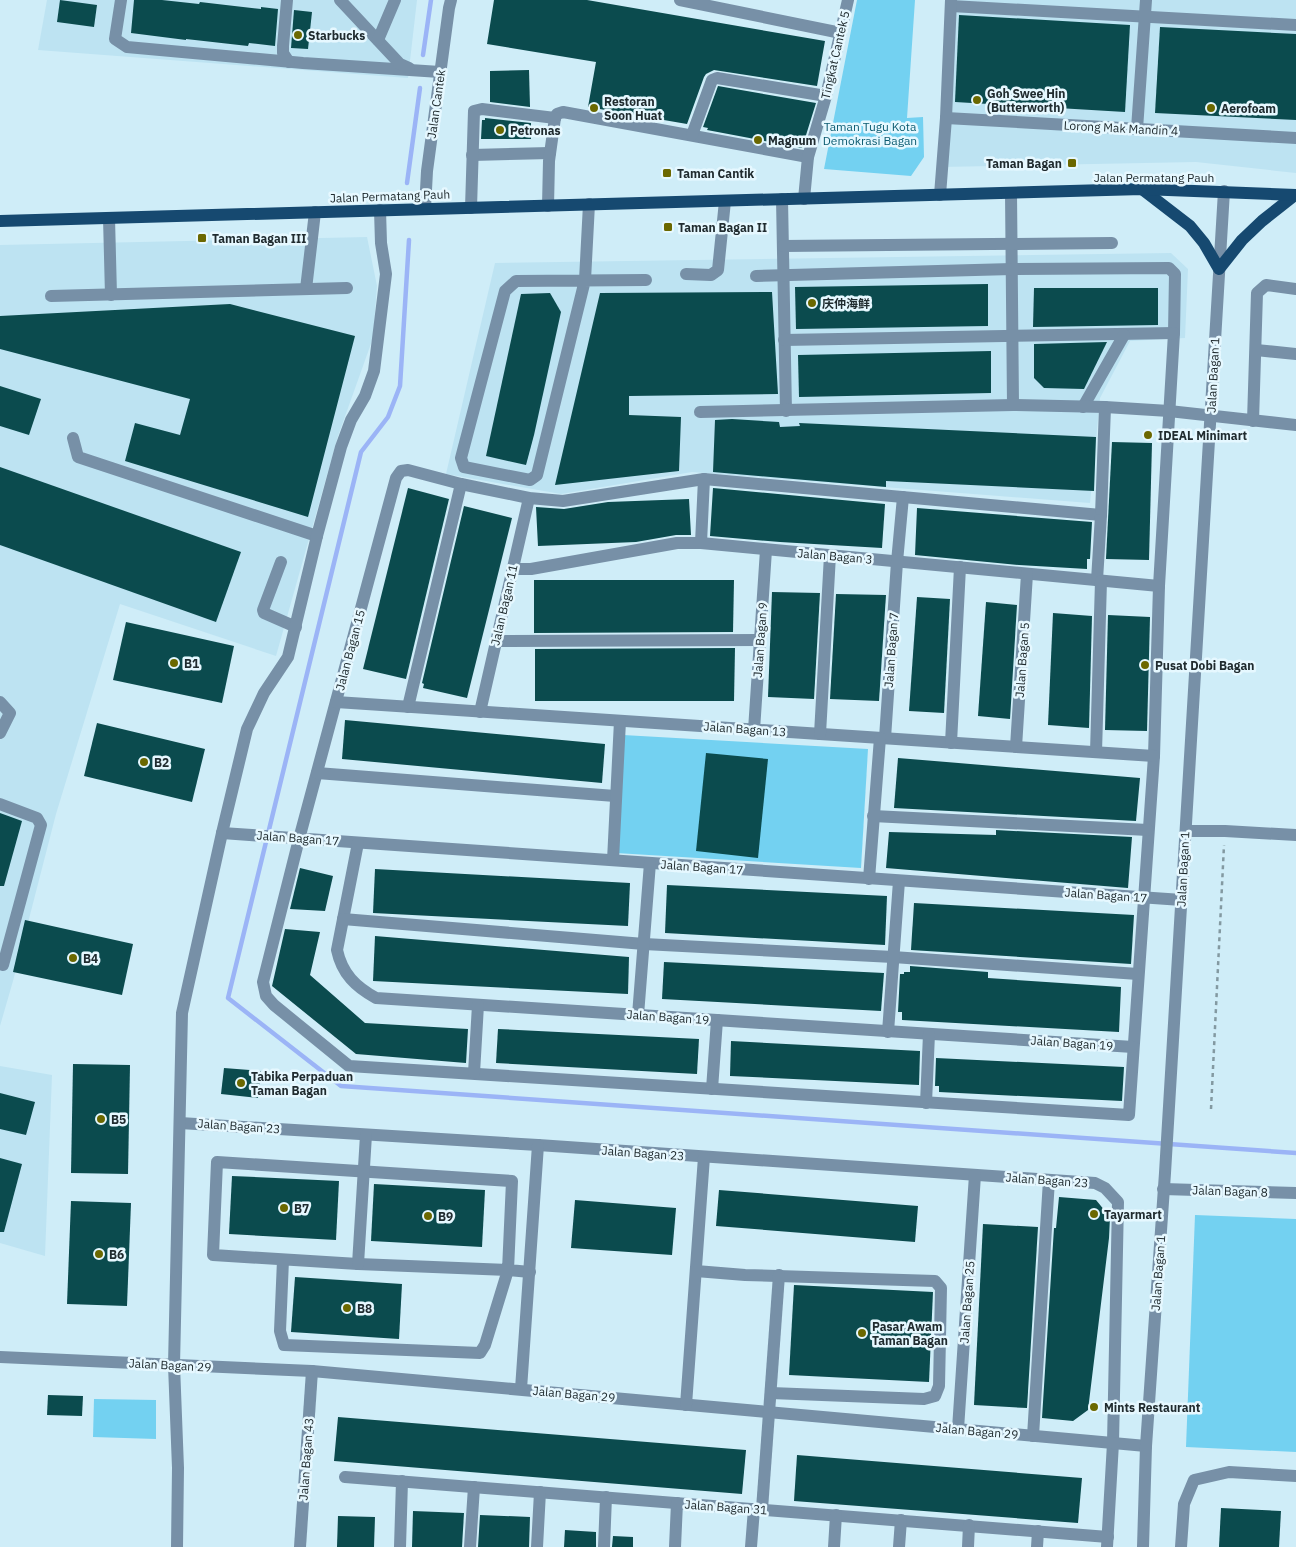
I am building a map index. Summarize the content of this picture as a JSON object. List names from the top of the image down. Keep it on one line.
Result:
{"streets":{"main road":["Jalan Permatang Pauh"],"street":["Tingkat Cantek 5","Jalan Cantek","Lorong Mak Mandin 4","Jalan Bagan 1","Jalan Bagan 3","Jalan Bagan 11","Jalan Bagan 9","Jalan Bagan 15","Jalan Bagan 7","Jalan Bagan 5","Jalan Bagan 13","Jalan Bagan 17","Jalan Bagan 19","Jalan Bagan 23","Jalan Bagan 8","Jalan Bagan 25","Jalan Bagan 29","Jalan Bagan 43","Jalan Bagan 31"]},"crossings":[["Tingkat Cantek 5","Jalan Permatang Pauh"],["Jalan Cantek","Jalan Permatang Pauh"],["Jalan Permatang Pauh","Jalan Bagan 1"],["Jalan Bagan 1","Jalan Bagan 17"],["Jalan Bagan 1","Jalan Bagan 8"],["Jalan Bagan 1","Jalan Bagan 29"],["Jalan Bagan 3","Jalan Bagan 11"],["Jalan Bagan 3","Jalan Bagan 9"],["Jalan Bagan 3","Jalan Bagan 7"],["Jalan Bagan 3","Jalan Bagan 5"],["Jalan Bagan 11","Jalan Bagan 13"],["Jalan Bagan 9","Jalan Bagan 13"],["Jalan Bagan 15","Jalan Bagan 13"],["Jalan Bagan 15","Jalan Bagan 17"],["Jalan Bagan 15","Jalan Bagan 19"],["Jalan Bagan 7","Jalan Bagan 13"],["Jalan Bagan 7","Jalan Bagan 17"],["Jalan Bagan 5","Jalan Bagan 13"],["Jalan Bagan 17","Jalan Bagan 19"],["Jalan Bagan 23","Jalan Bagan 25"],["Jalan Bagan 23","Jalan Bagan 29"],["Jalan Bagan 25","Jalan Bagan 29"],["Jalan Bagan 29","Jalan Bagan 43"]],"parks":["Taman Tugu Kota Demokrasi Bagan"],"places":{"other":["Starbucks","Goh Swee Hin (Butterworth)","Restoran Soon Huat","Aerofoam","Petronas","Magnum","庆仲海鲜","IDEAL Minimart","B1","Pusat Dobi Bagan","B2","B4","Tabika Perpaduan Taman Bagan","B5","B7","Tayarmart","B9","B6","B8","Pasar Awam Taman Bagan","Mints Restaurant"],"transit":["Taman Bagan","Taman Cantik","Taman Bagan II","Taman Bagan III"]}}
